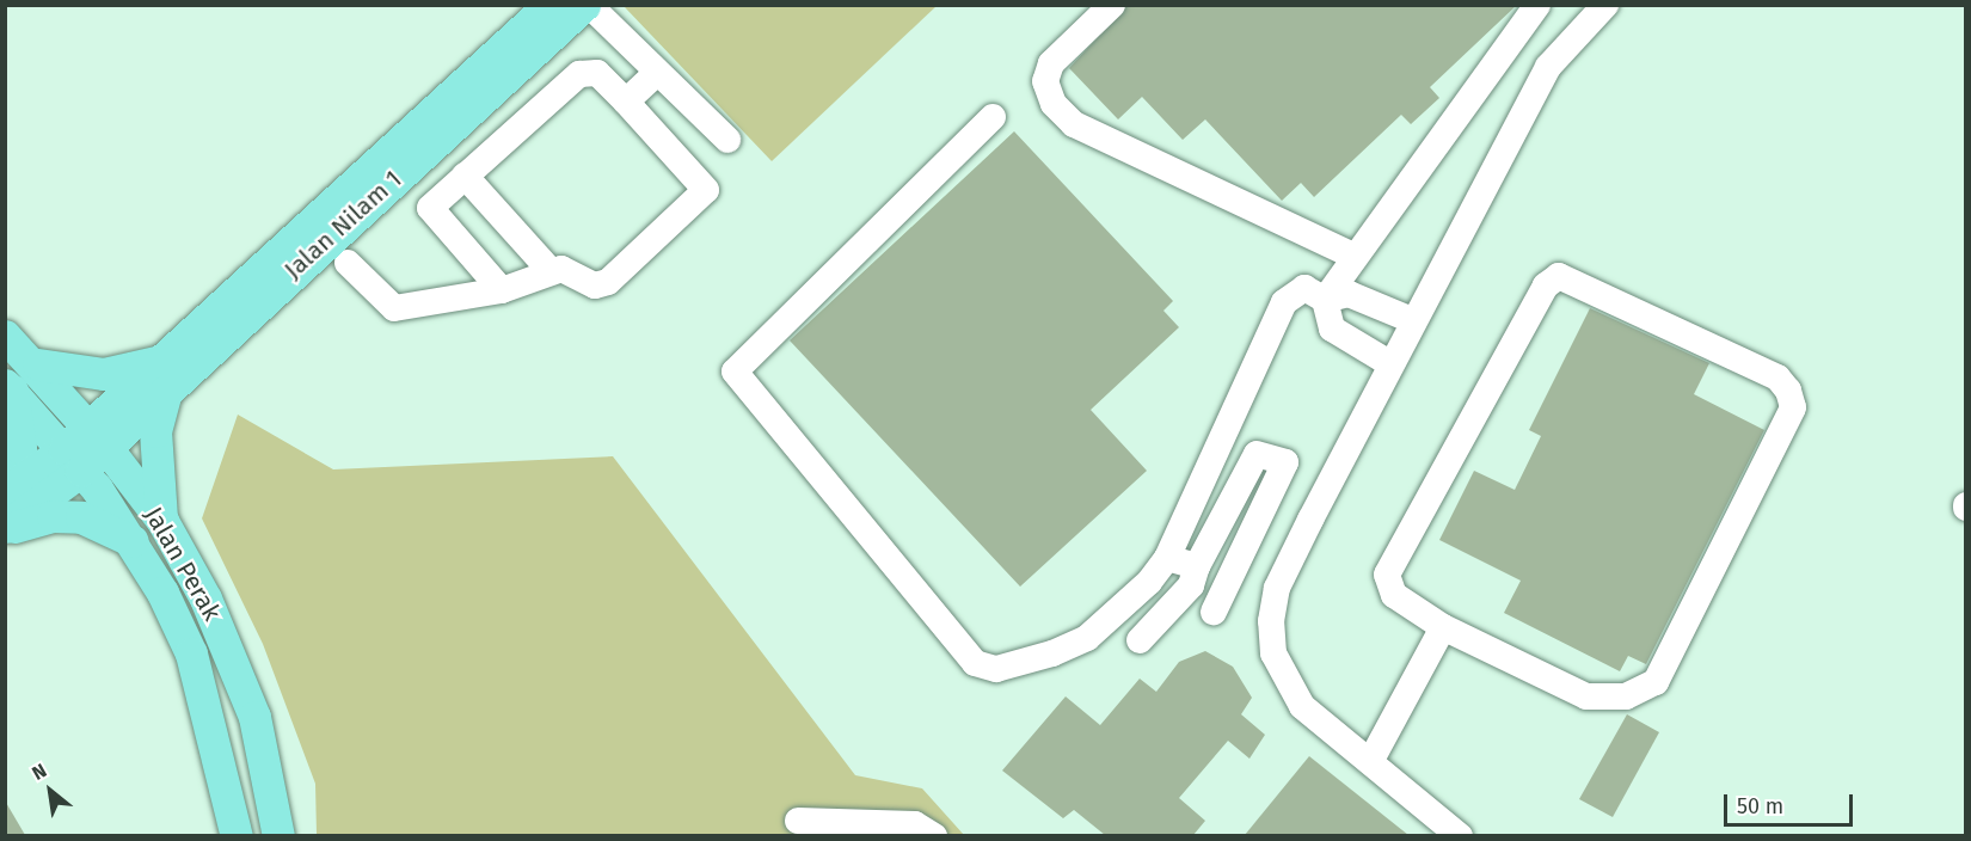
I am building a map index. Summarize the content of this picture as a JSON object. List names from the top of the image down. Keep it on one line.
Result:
{"streets":{"main road":["Jalan Nilam 1","Jalan Perak"]},"crossings":[["Jalan Nilam 1","Jalan Perak"]],"scale_bar":"50 m","north":"top left"}
